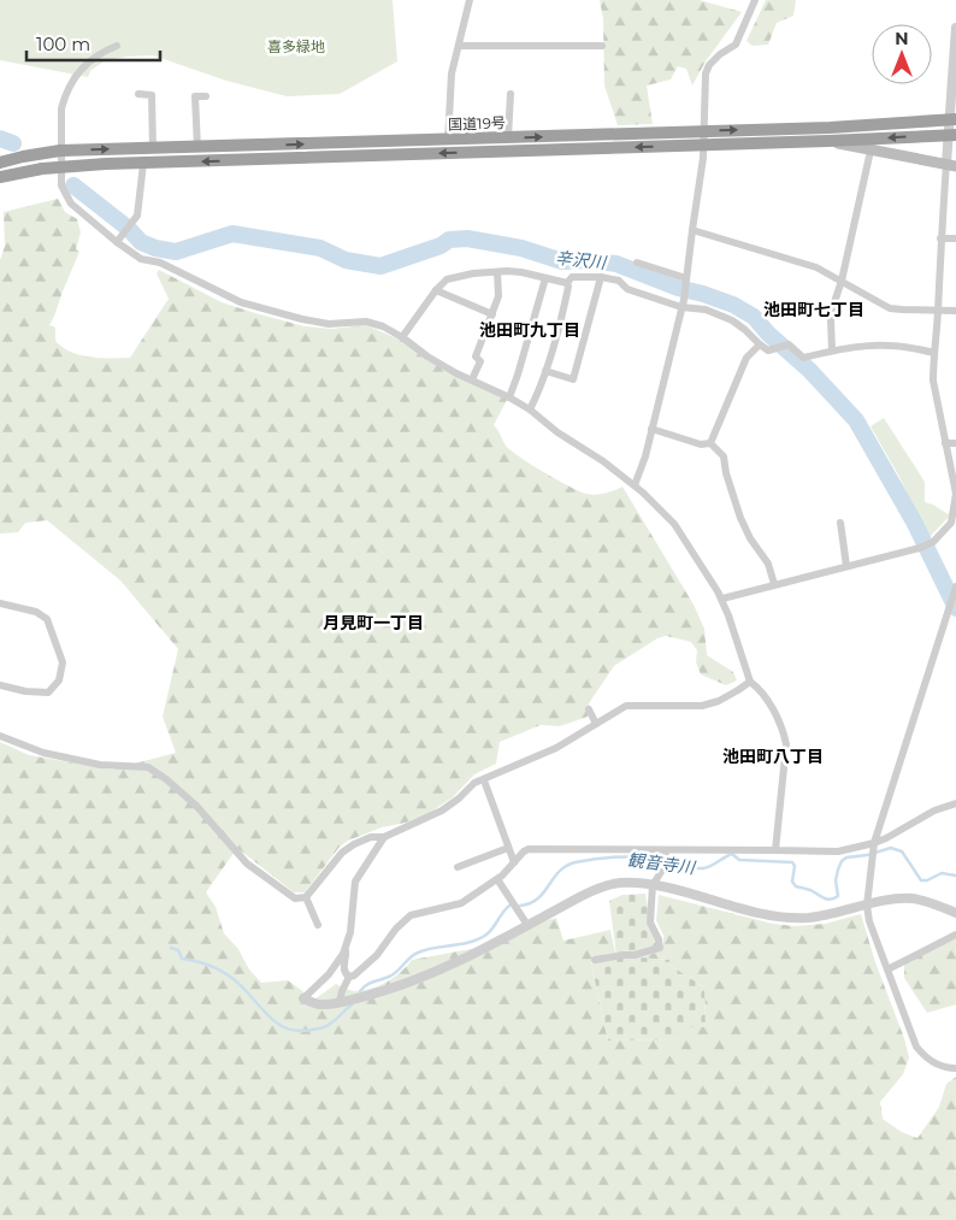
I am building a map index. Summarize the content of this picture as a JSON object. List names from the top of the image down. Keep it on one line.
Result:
{"streets":{"highway":["国道19号"]},"districts":["池田町七丁目","池田町九丁目","月見町一丁目","池田町八丁目"],"water":["辛沢川","観音寺川"],"parks":["喜多緑地"],"scale_bar":"100 m","north":"top"}
